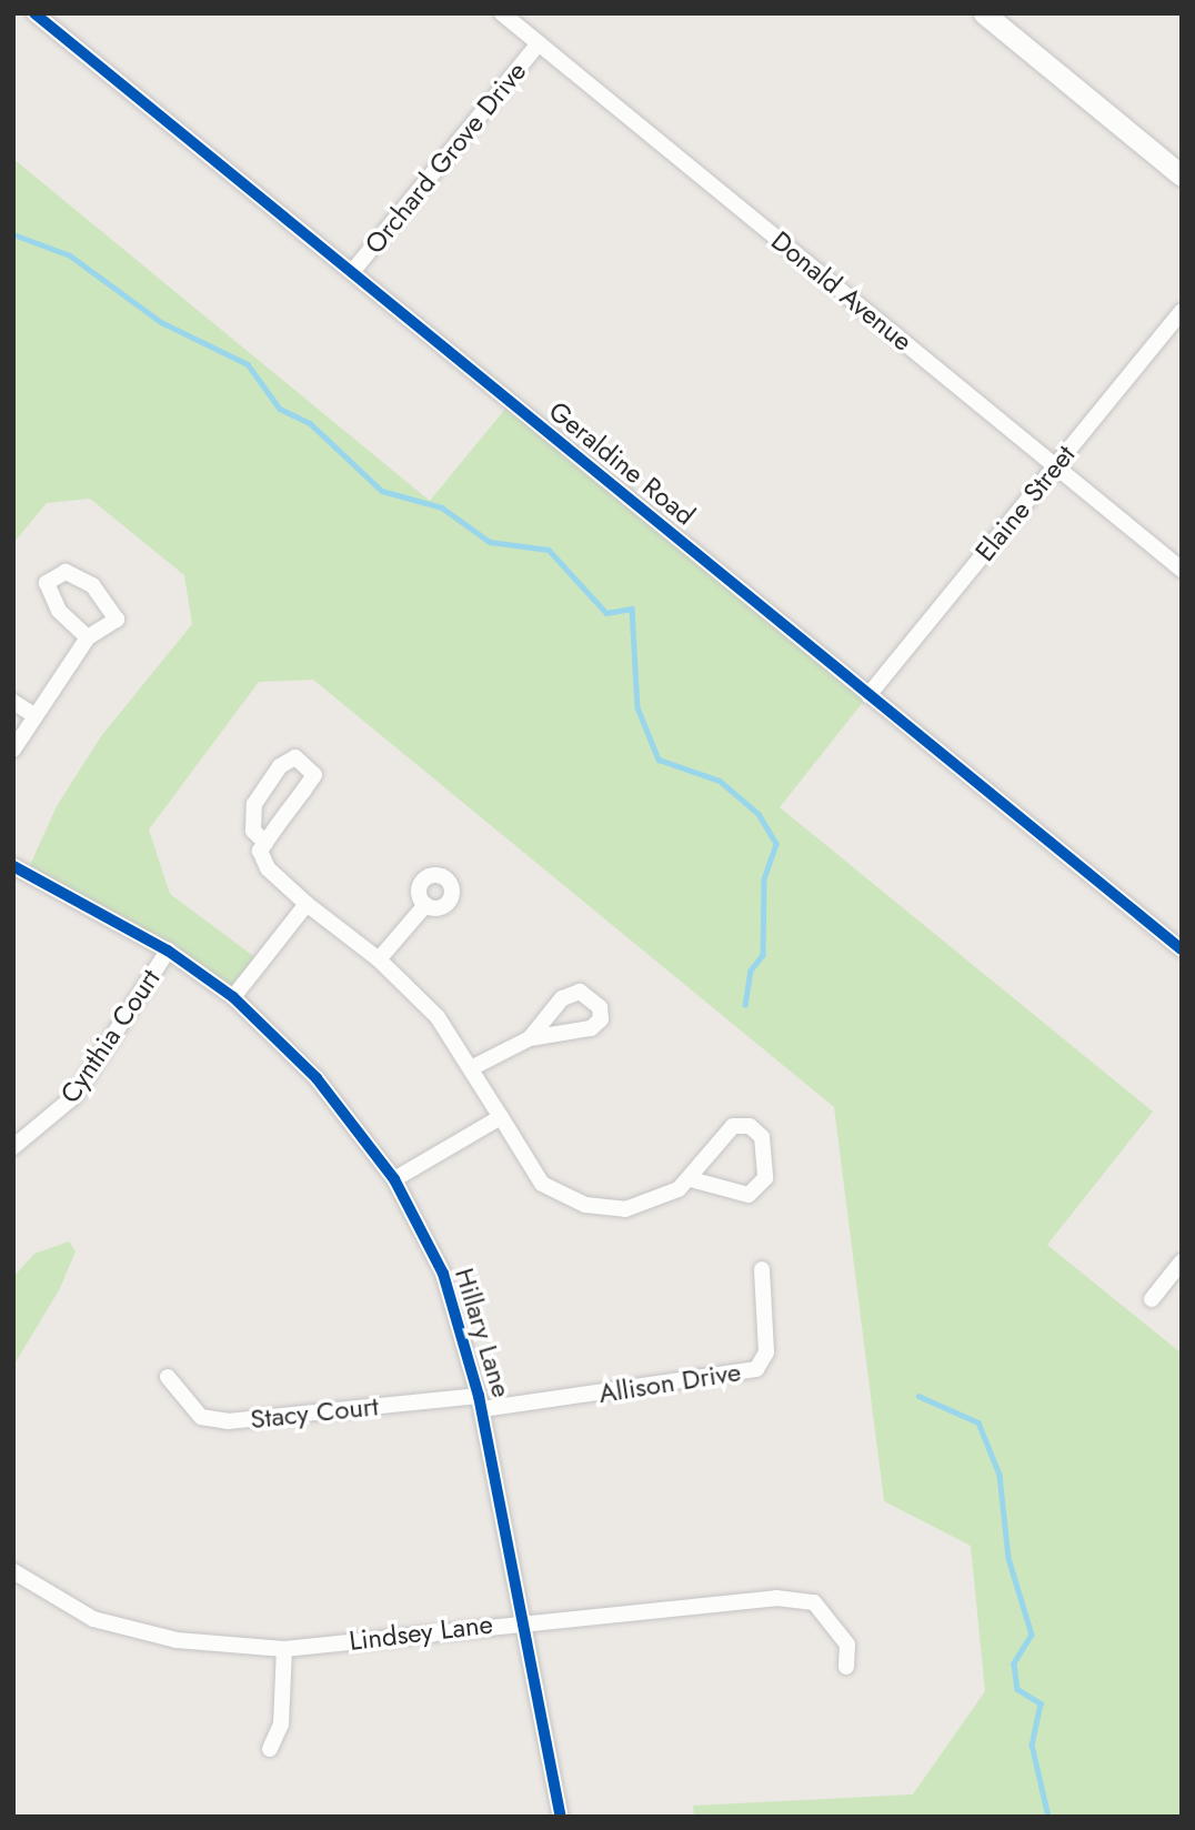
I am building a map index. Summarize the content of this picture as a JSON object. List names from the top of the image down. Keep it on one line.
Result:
{"streets":{"street":["Orchard Grove Drive","Donald Avenue","Geraldine Road","Elaine Street","Cynthia Court","Hillary Lane","Allison Drive","Stacy Court","Lindsey Lane"]},"crossings":[["Orchard Grove Drive","Donald Avenue"],["Orchard Grove Drive","Geraldine Road"],["Donald Avenue","Elaine Street"],["Geraldine Road","Elaine Street"],["Cynthia Court","Hillary Lane"],["Hillary Lane","Allison Drive"],["Hillary Lane","Stacy Court"],["Hillary Lane","Lindsey Lane"],["Allison Drive","Stacy Court"]]}
